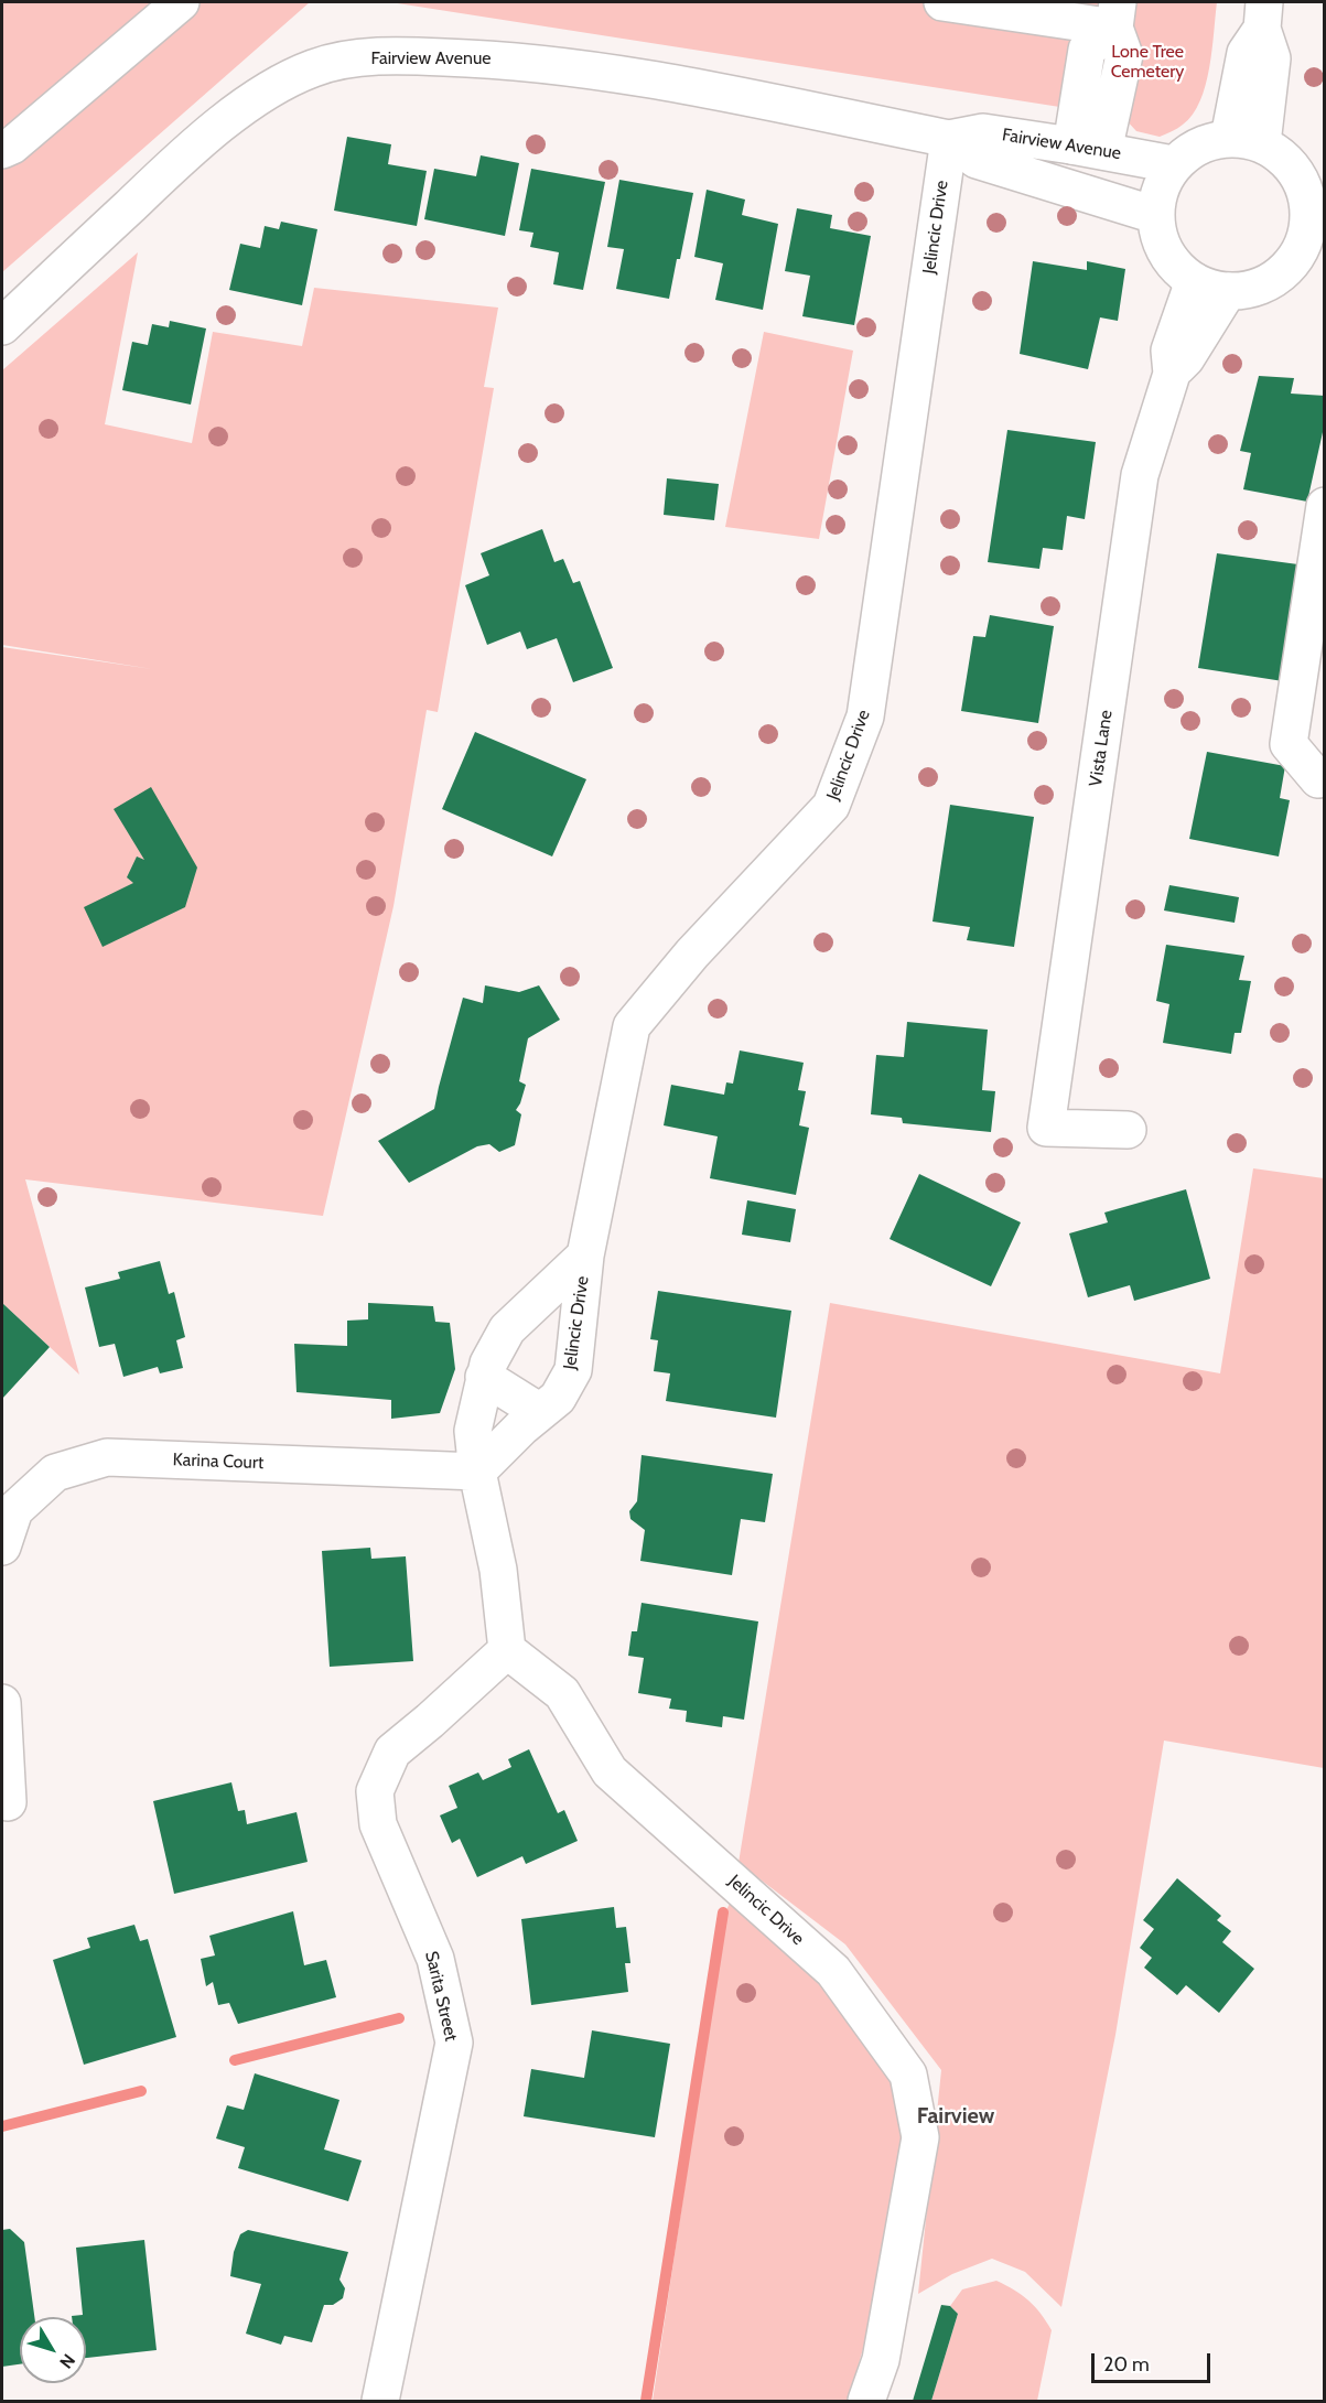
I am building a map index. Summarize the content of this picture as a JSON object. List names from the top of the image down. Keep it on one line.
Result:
{"streets":{"street":["Fairview Avenue","Jelincic Drive","Vista Lane","Karina Court","Sarita Street"]},"crossings":[["Fairview Avenue","Jelincic Drive"],["Fairview Avenue","Vista Lane"],["Jelincic Drive","Karina Court"],["Jelincic Drive","Sarita Street"]],"districts":["Fairview"],"parks":["Lone Tree Cemetery"],"scale_bar":"20 m","north":"bottom right"}
